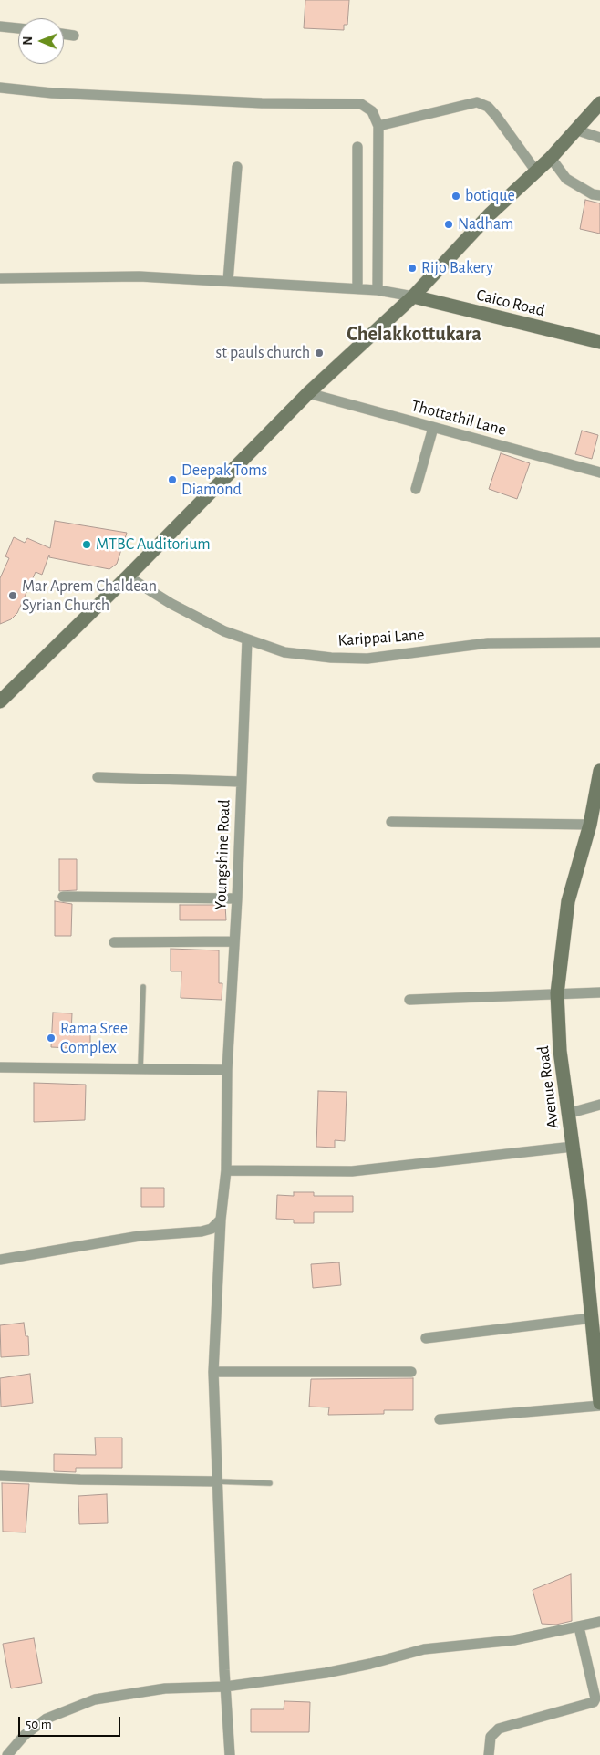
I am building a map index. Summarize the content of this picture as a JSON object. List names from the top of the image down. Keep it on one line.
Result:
{"streets":{"main road":["Caico Road","Avenue Road"],"street":["Thottathil Lane","Karippai Lane","Youngshine Road"]},"crossings":[["Karippai Lane","Youngshine Road"]],"districts":["Chelakkottukara"],"places":["botique","Nadham","Rijo Bakery","st pauls church","Deepak Toms Diamond","MTBC Auditorium","Mar Aprem Chaldean Syrian Church","Rama Sree Complex"],"scale_bar":"50 m","north":"left"}
